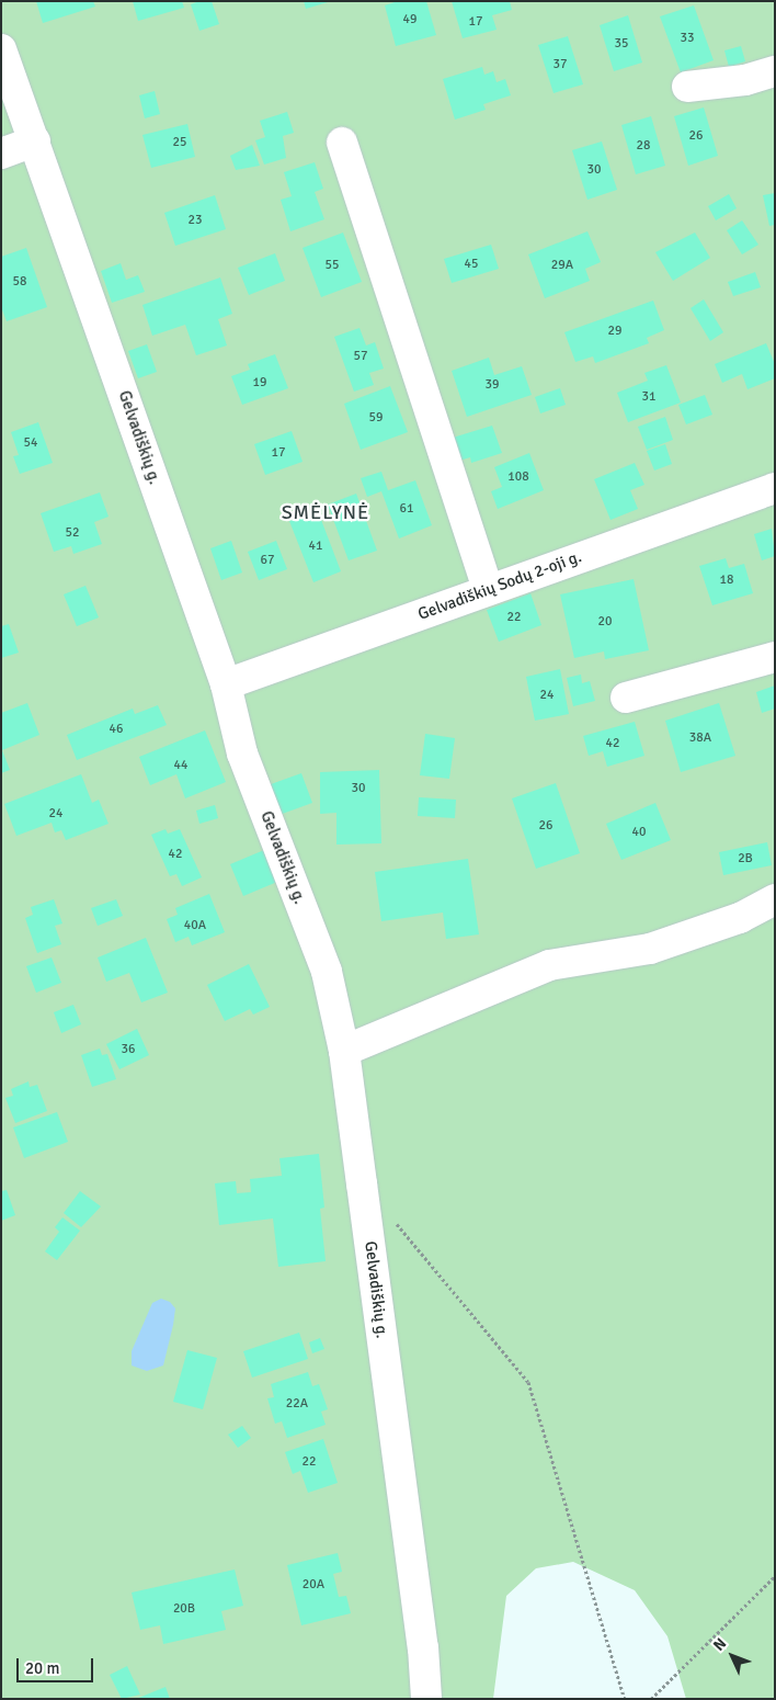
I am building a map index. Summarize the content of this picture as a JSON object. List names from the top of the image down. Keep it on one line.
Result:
{"streets":{"street":["Gelvadiškių g.","Gelvadiškių Sodų 2-oji g."]},"crossings":[["Gelvadiškių g.","Gelvadiškių Sodų 2-oji g."]],"districts":["SMĖLYNĖ"],"house_numbers":["49","17","33","35","37","26","25","28","30","23","45","55","29A","58","29","57","19","39","31","59","54","17","108","61","52","41","67","18","22","20","24","46","38A","42","44","30","24","26","40","42","2B","40A","36","22A","22","20A","20B"],"scale_bar":"20 m","north":"top left"}
